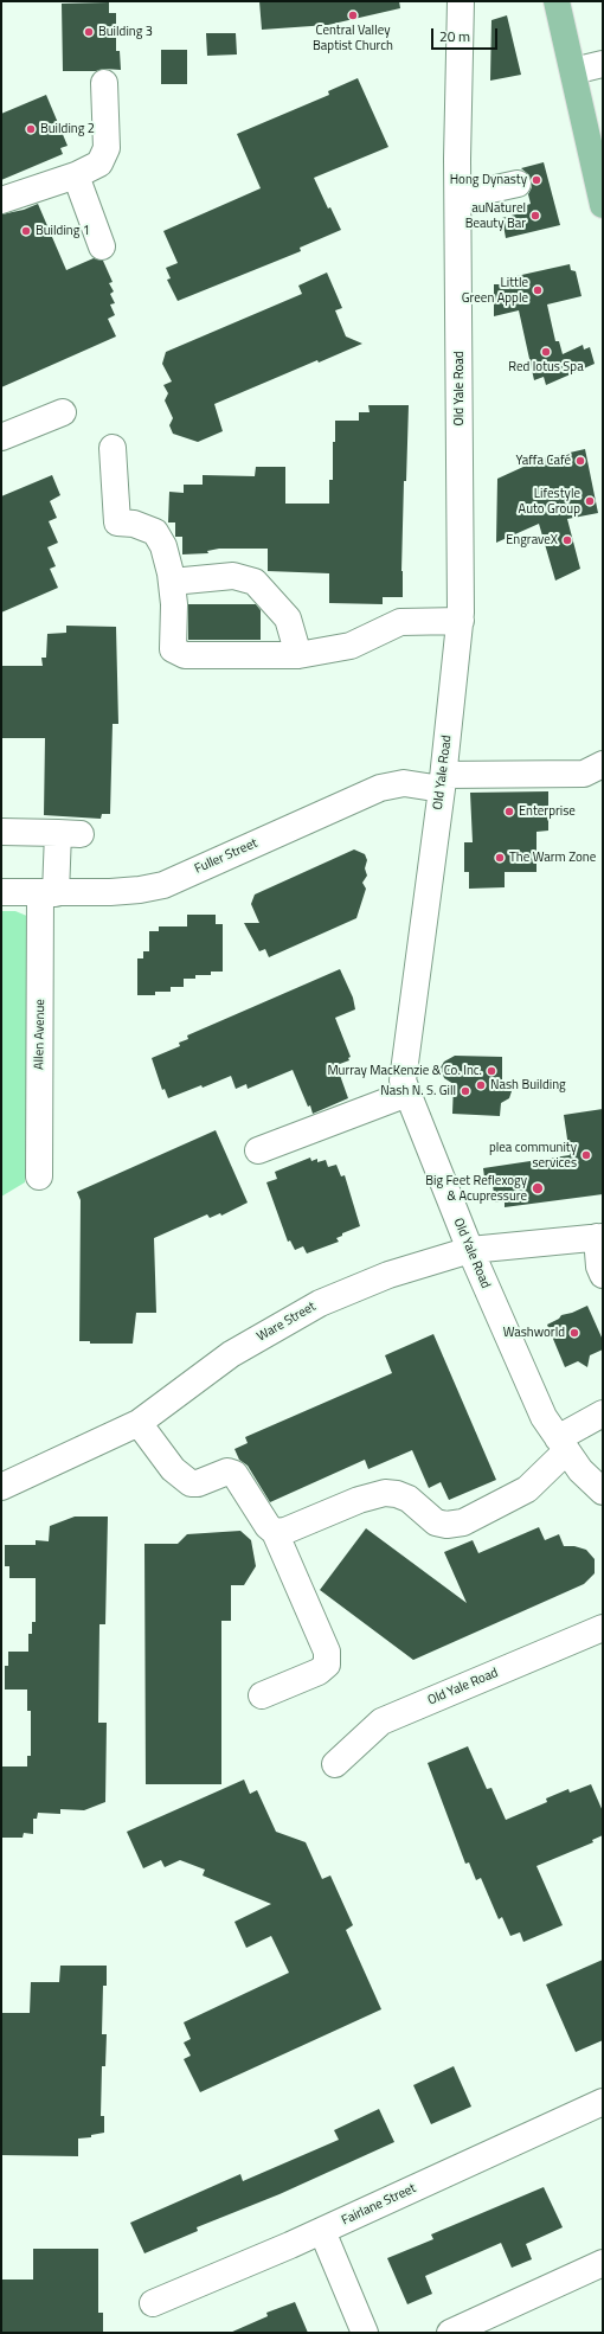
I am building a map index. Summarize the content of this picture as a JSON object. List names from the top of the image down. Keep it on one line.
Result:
{"streets":{"street":["Old Yale Road","Fuller Street","Allen Avenue","Ware Street","Fairlane Street"]},"crossings":[["Old Yale Road","Fuller Street"],["Old Yale Road","Ware Street"],["Fuller Street","Allen Avenue"]],"places":["Central Valley Baptist Church","Building 3","Building 2","Hong Dynasty","auNaturel Beauty Bar","Building 1","Little Green Apple","Red lotus Spa","Yaffa Café","Lifestyle Auto Group","EngraveX","Enterprise","The Warm Zone","Murray MacKenzie & Co. Inc.","Nash Building","Nash N. S. Gill","plea community services","Big Feet Reflexogy & Acupressure","Washworld"],"scale_bar":"20 m"}
